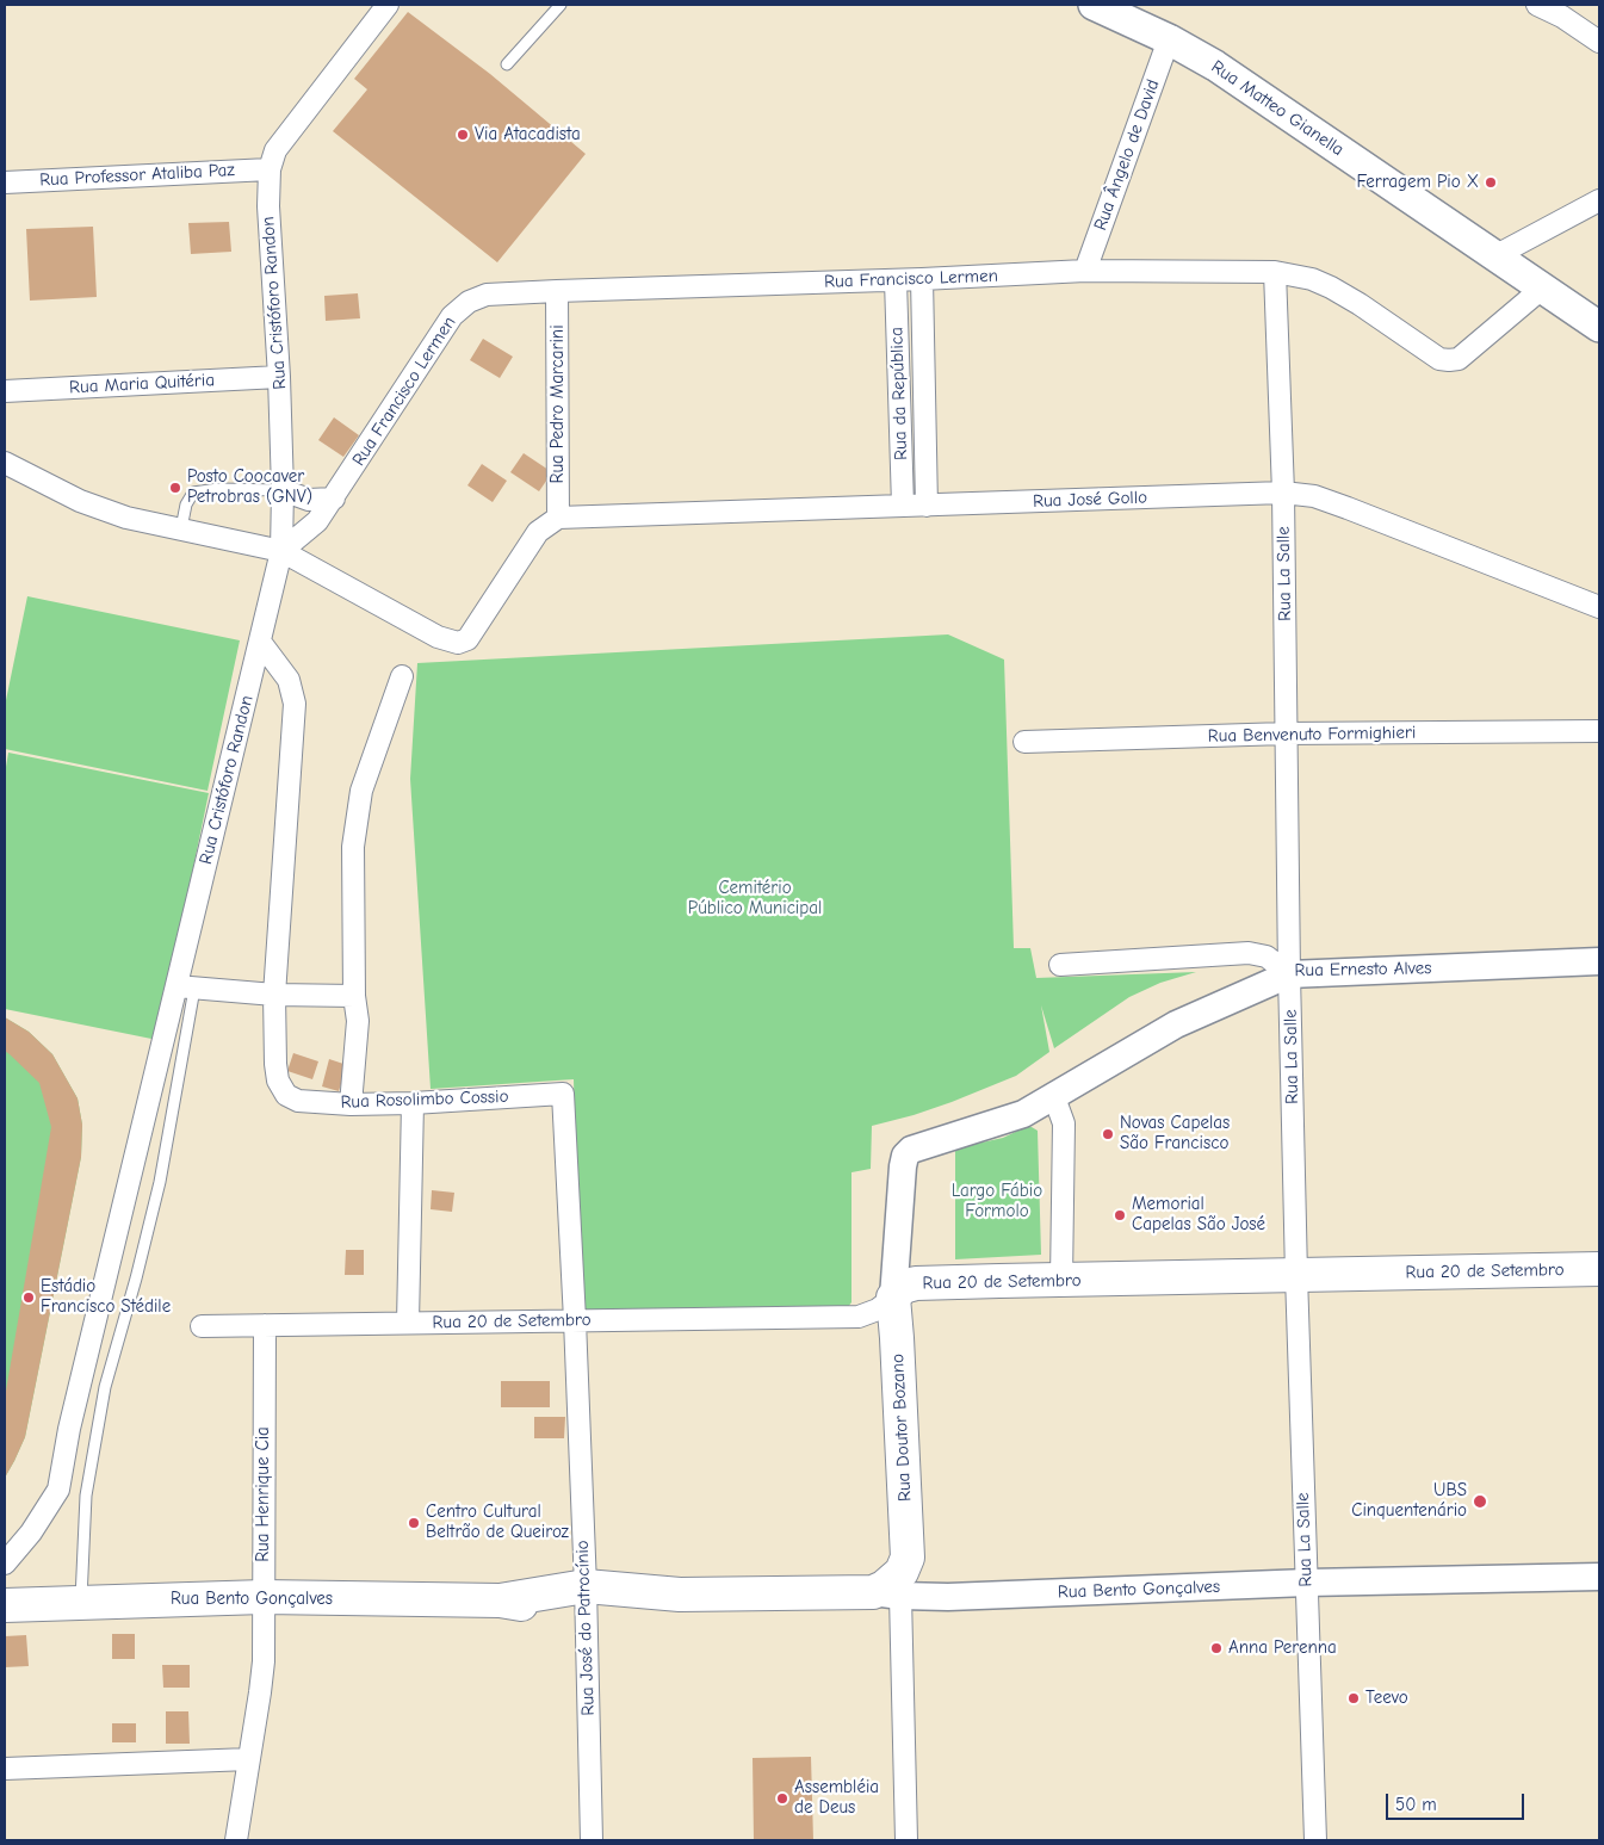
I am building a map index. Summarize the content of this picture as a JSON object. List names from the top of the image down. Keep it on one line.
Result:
{"streets":{"main road":["Rua Matteo Gianella","Rua 20 de Setembro","Rua Doutor Bozano","Rua Bento Gonçalves"],"street":["Rua Ângelo de David","Rua Professor Ataliba Paz","Rua Francisco Lermen","Rua Cristóforo Randon","Rua Maria Quitéria","Rua da República","Rua Pedro Marcarini","Rua José Gollo","Rua La Salle","Rua Benvenuto Formighieri","Rua Ernesto Alves","Rua Rosolimbo Cossio","Rua Henrique Cia","Rua José do Patrocínio"]},"crossings":[["Rua Matteo Gianella","Rua Ângelo de David"],["Rua Matteo Gianella","Rua Francisco Lermen"],["Rua Ângelo de David","Rua Francisco Lermen"],["Rua Professor Ataliba Paz","Rua Cristóforo Randon"],["Rua Francisco Lermen","Rua Cristóforo Randon"],["Rua Francisco Lermen","Rua da República"],["Rua Francisco Lermen","Rua Pedro Marcarini"],["Rua Francisco Lermen","Rua La Salle"],["Rua Cristóforo Randon","Rua Maria Quitéria"],["Rua da República","Rua José Gollo"],["Rua Pedro Marcarini","Rua José Gollo"],["Rua José Gollo","Rua La Salle"],["Rua La Salle","Rua Benvenuto Formighieri"],["Rua La Salle","Rua Ernesto Alves"],["Rua La Salle","Rua 20 de Setembro"],["Rua La Salle","Rua Bento Gonçalves"],["Rua Rosolimbo Cossio","Rua José do Patrocínio"],["Rua 20 de Setembro","Rua Doutor Bozano"],["Rua 20 de Setembro","Rua Henrique Cia"],["Rua 20 de Setembro","Rua José do Patrocínio"],["Rua Henrique Cia","Rua Bento Gonçalves"],["Rua Bento Gonçalves","Rua José do Patrocínio"]],"parks":["Cemitério Público Municipal","Largo Fábio Formolo"],"places":["Via Atacadista","Ferragem Pio X","Posto Coocaver Petrobras (GNV)","Novas Capelas São Francisco","Memorial Capelas São José","Estádio Francisco Stédile","UBS Cinquentenário","Centro Cultural Beltrão de Queiroz","Anna Perenna","Teevo","Assembléia de Deus"],"scale_bar":"50 m"}
